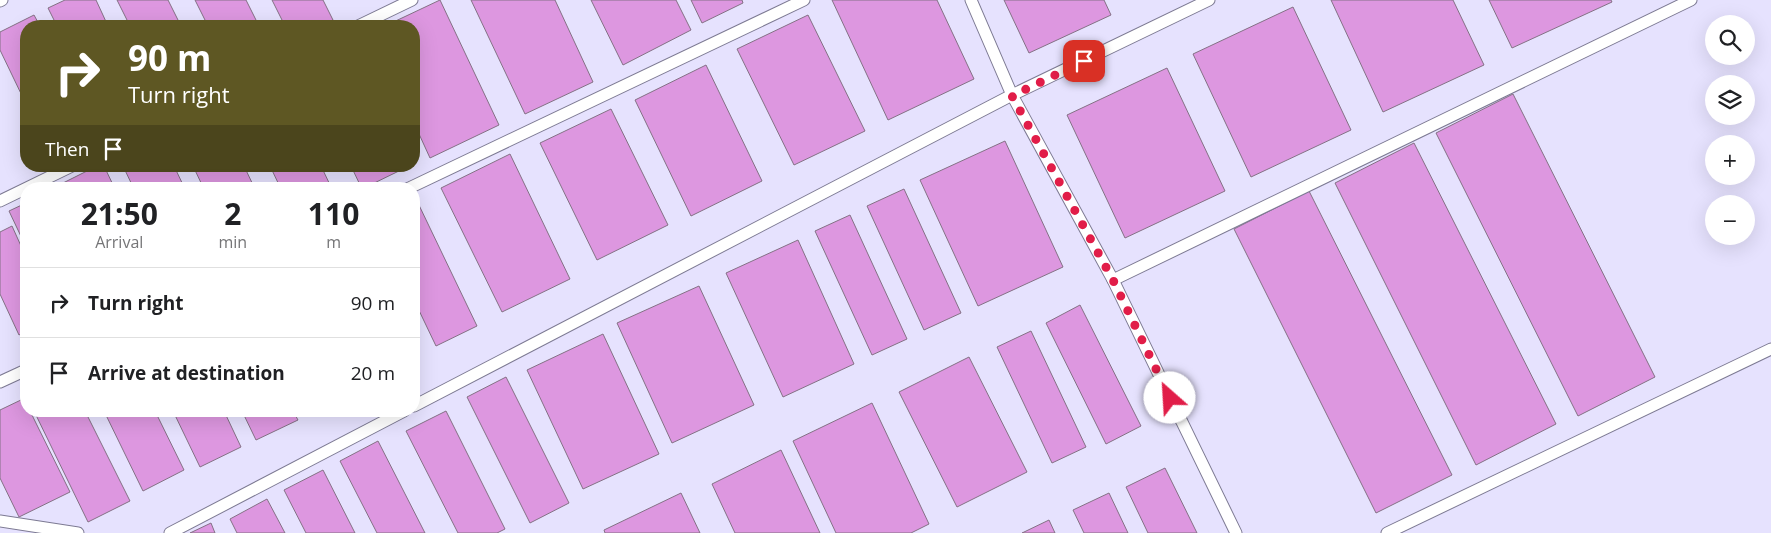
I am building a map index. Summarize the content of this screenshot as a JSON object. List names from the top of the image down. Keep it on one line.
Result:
{"page":{"map_buttons":["+","−"],"turn":["90 m","Turn right"],"then":"Then","eta":["21:50","Arrival","2","min","110","m"],"list":[{"name":"Turn right","value":"90 m"},{"name":"Arrive at destination","value":"20 m"}]}}
